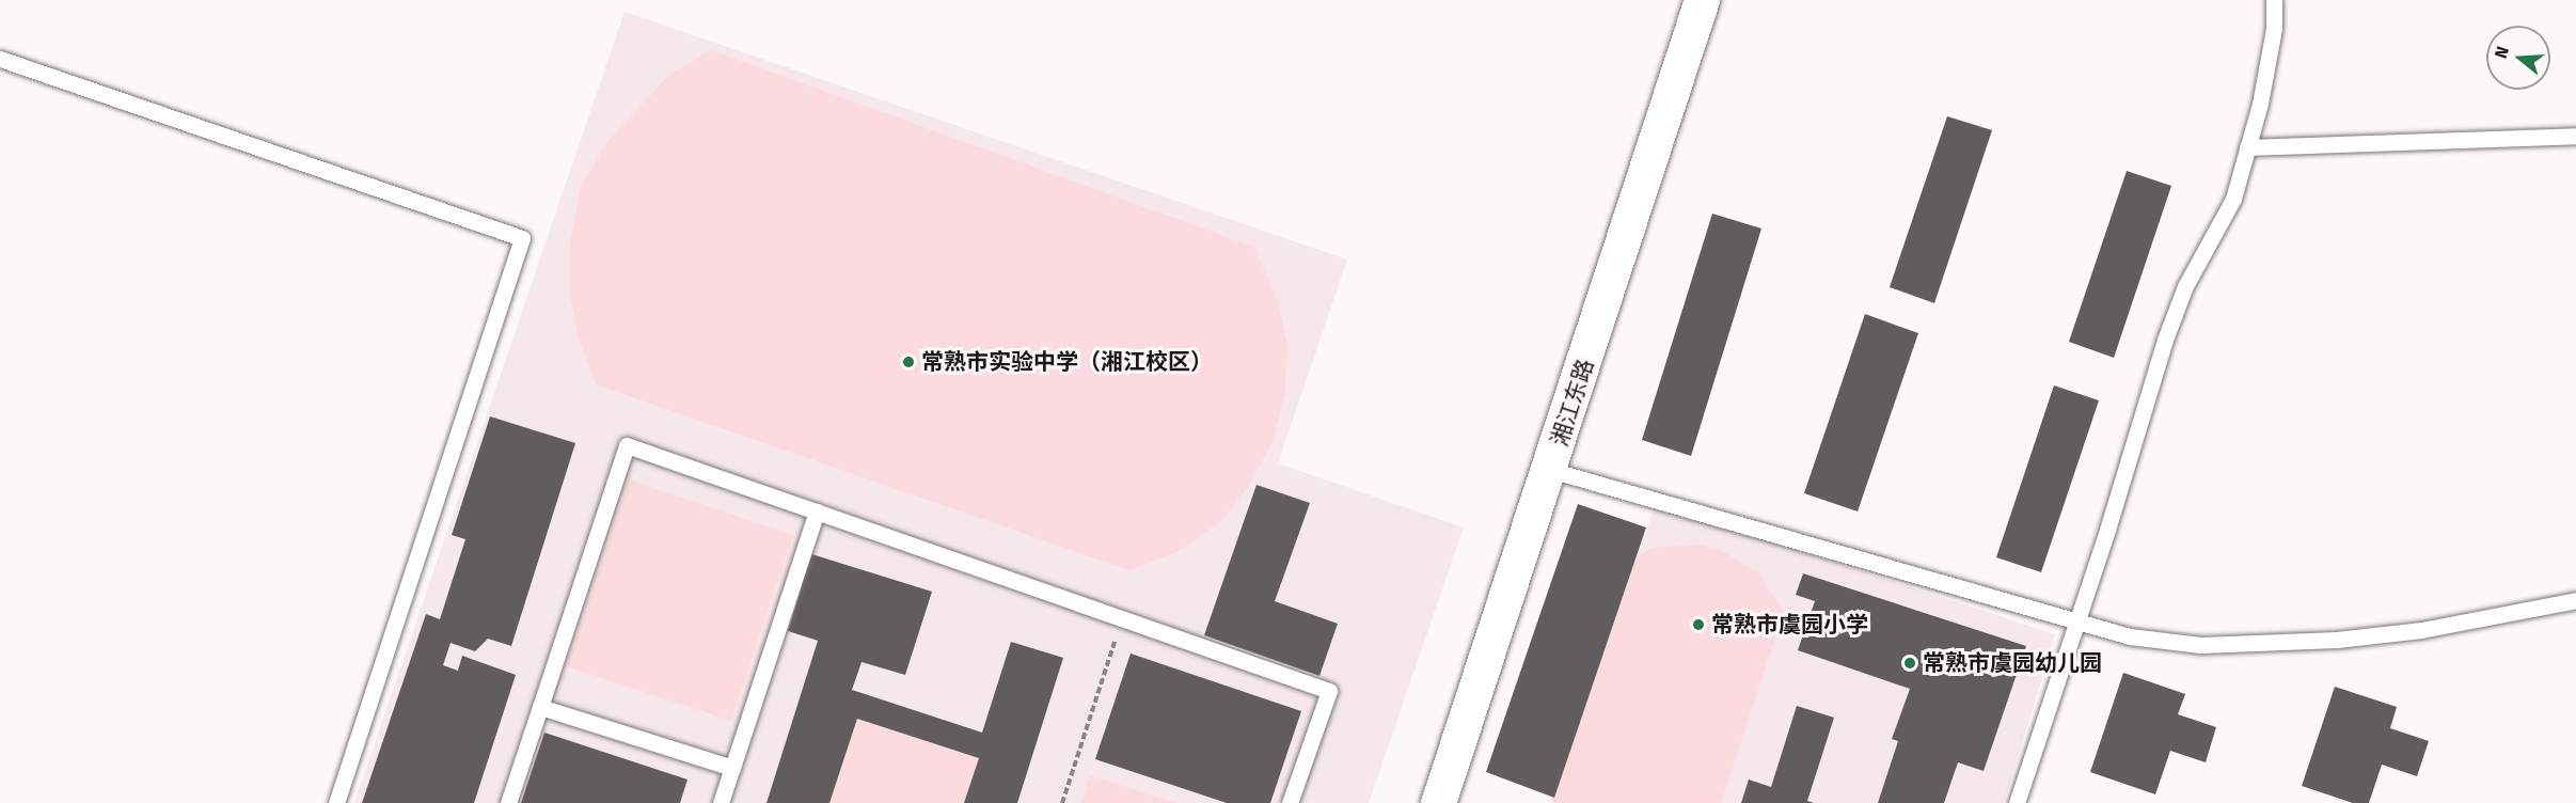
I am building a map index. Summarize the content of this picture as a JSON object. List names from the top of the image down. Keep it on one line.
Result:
{"streets":{"street":["湘江东路"]},"places":["常熟市实验中学（湘江校区）","常熟市虞园小学","常熟市虞园幼儿园"],"north":"left"}
